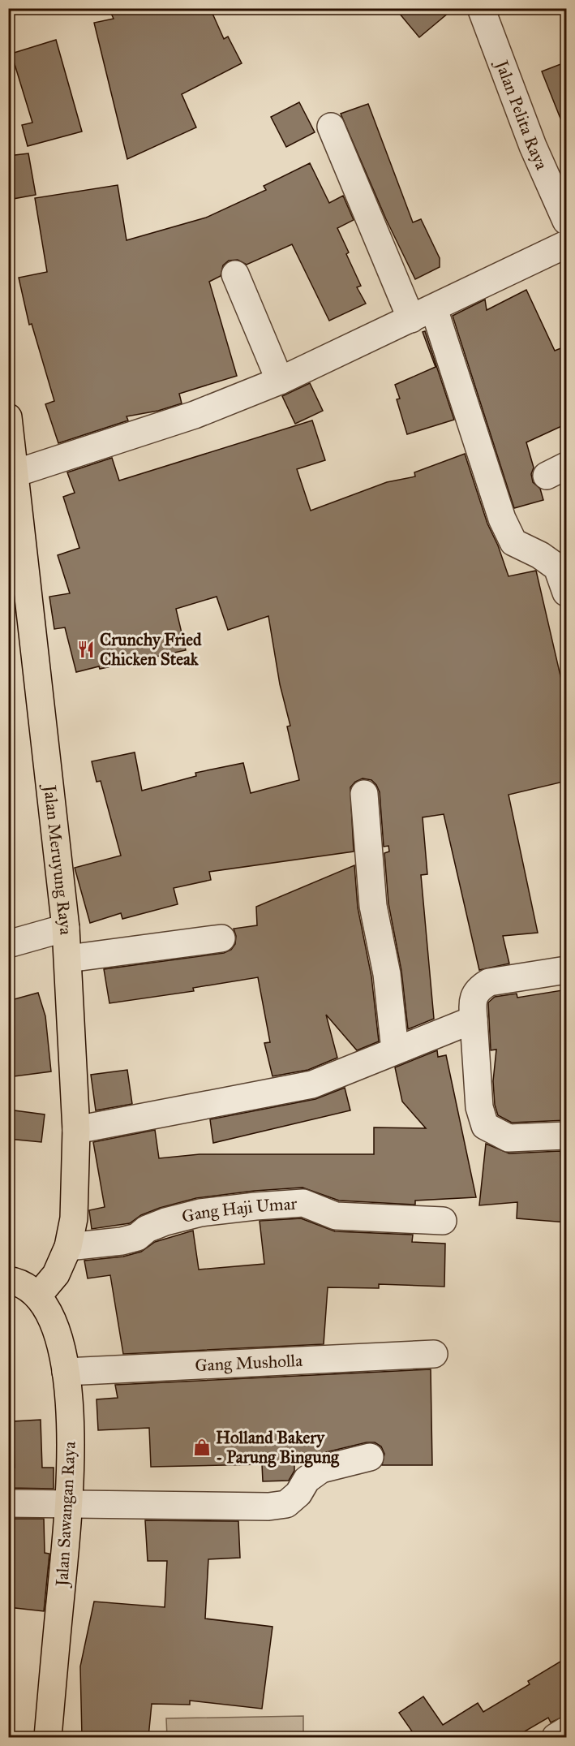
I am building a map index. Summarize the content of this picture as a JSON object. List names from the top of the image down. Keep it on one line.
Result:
{"streets":{"main road":["Jalan Meruyung Raya","Jalan Sawangan Raya"],"street":["Jalan Pelita Raya","Gang Haji Umar","Gang Musholla"]},"crossings":[["Jalan Meruyung Raya","Gang Haji Umar"],["Jalan Meruyung Raya","Jalan Sawangan Raya"],["Gang Musholla","Jalan Sawangan Raya"]],"places":{"restaurant":["Crunchy Fried Chicken Steak"],"shop":["Holland Bakery - Parung Bingung"]}}
